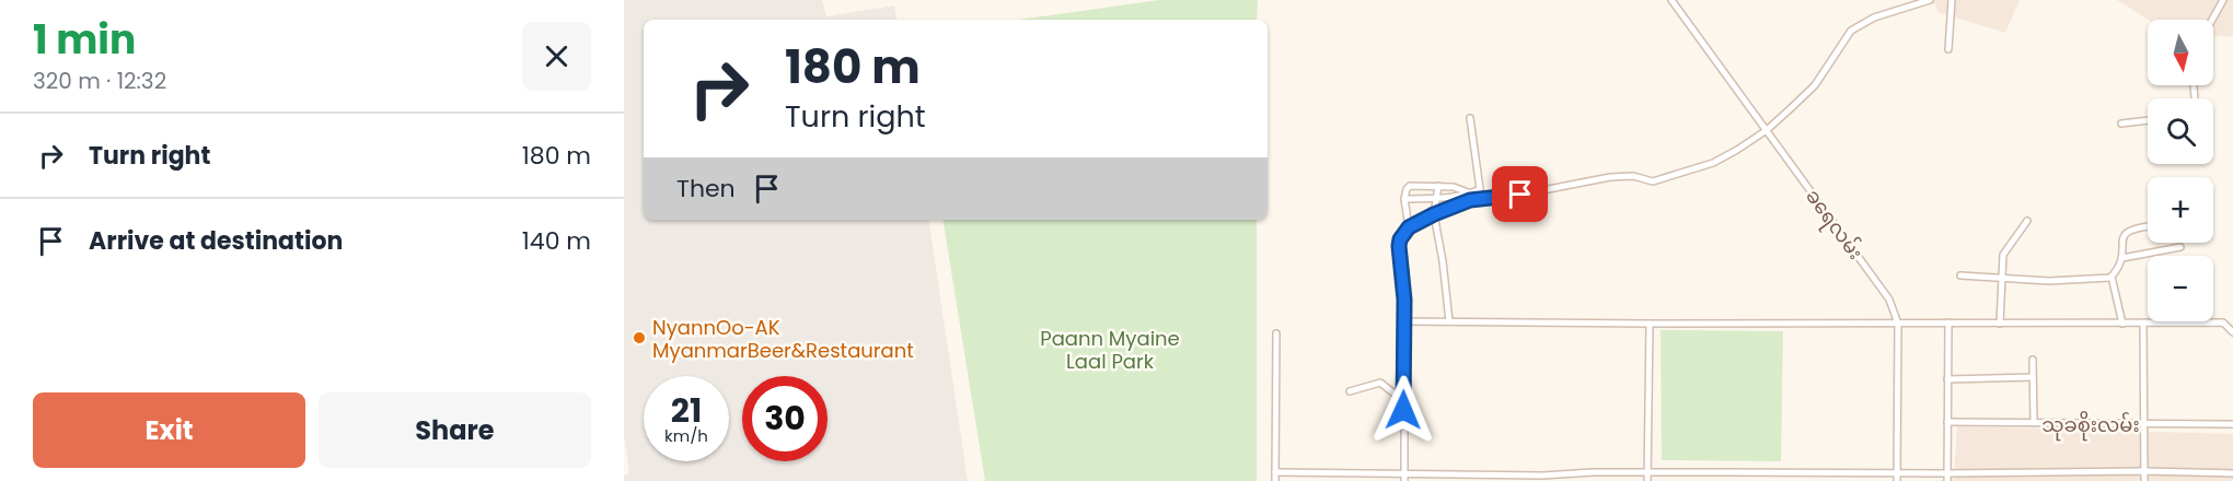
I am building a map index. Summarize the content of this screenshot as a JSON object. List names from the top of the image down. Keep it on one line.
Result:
{"streets":{"street":["ခရေလမ်း","သုခစိုးလမ်း"]},"parks":["Paann Myaine Laal Park"],"places":["NyannOo-AK MyanmarBeer&Restaurant"],"north":"bottom","page":{"heading":["1 min","320 m · 12:32"],"map_buttons":["+","−"],"turn":["180 m","Turn right"],"list":[{"name":"Turn right","value":"180 m"},{"name":"Arrive at destination","value":"140 m"}],"then":"Then","speed":"21 km/h","limit":"30","buttons":["Exit","Share"]}}
